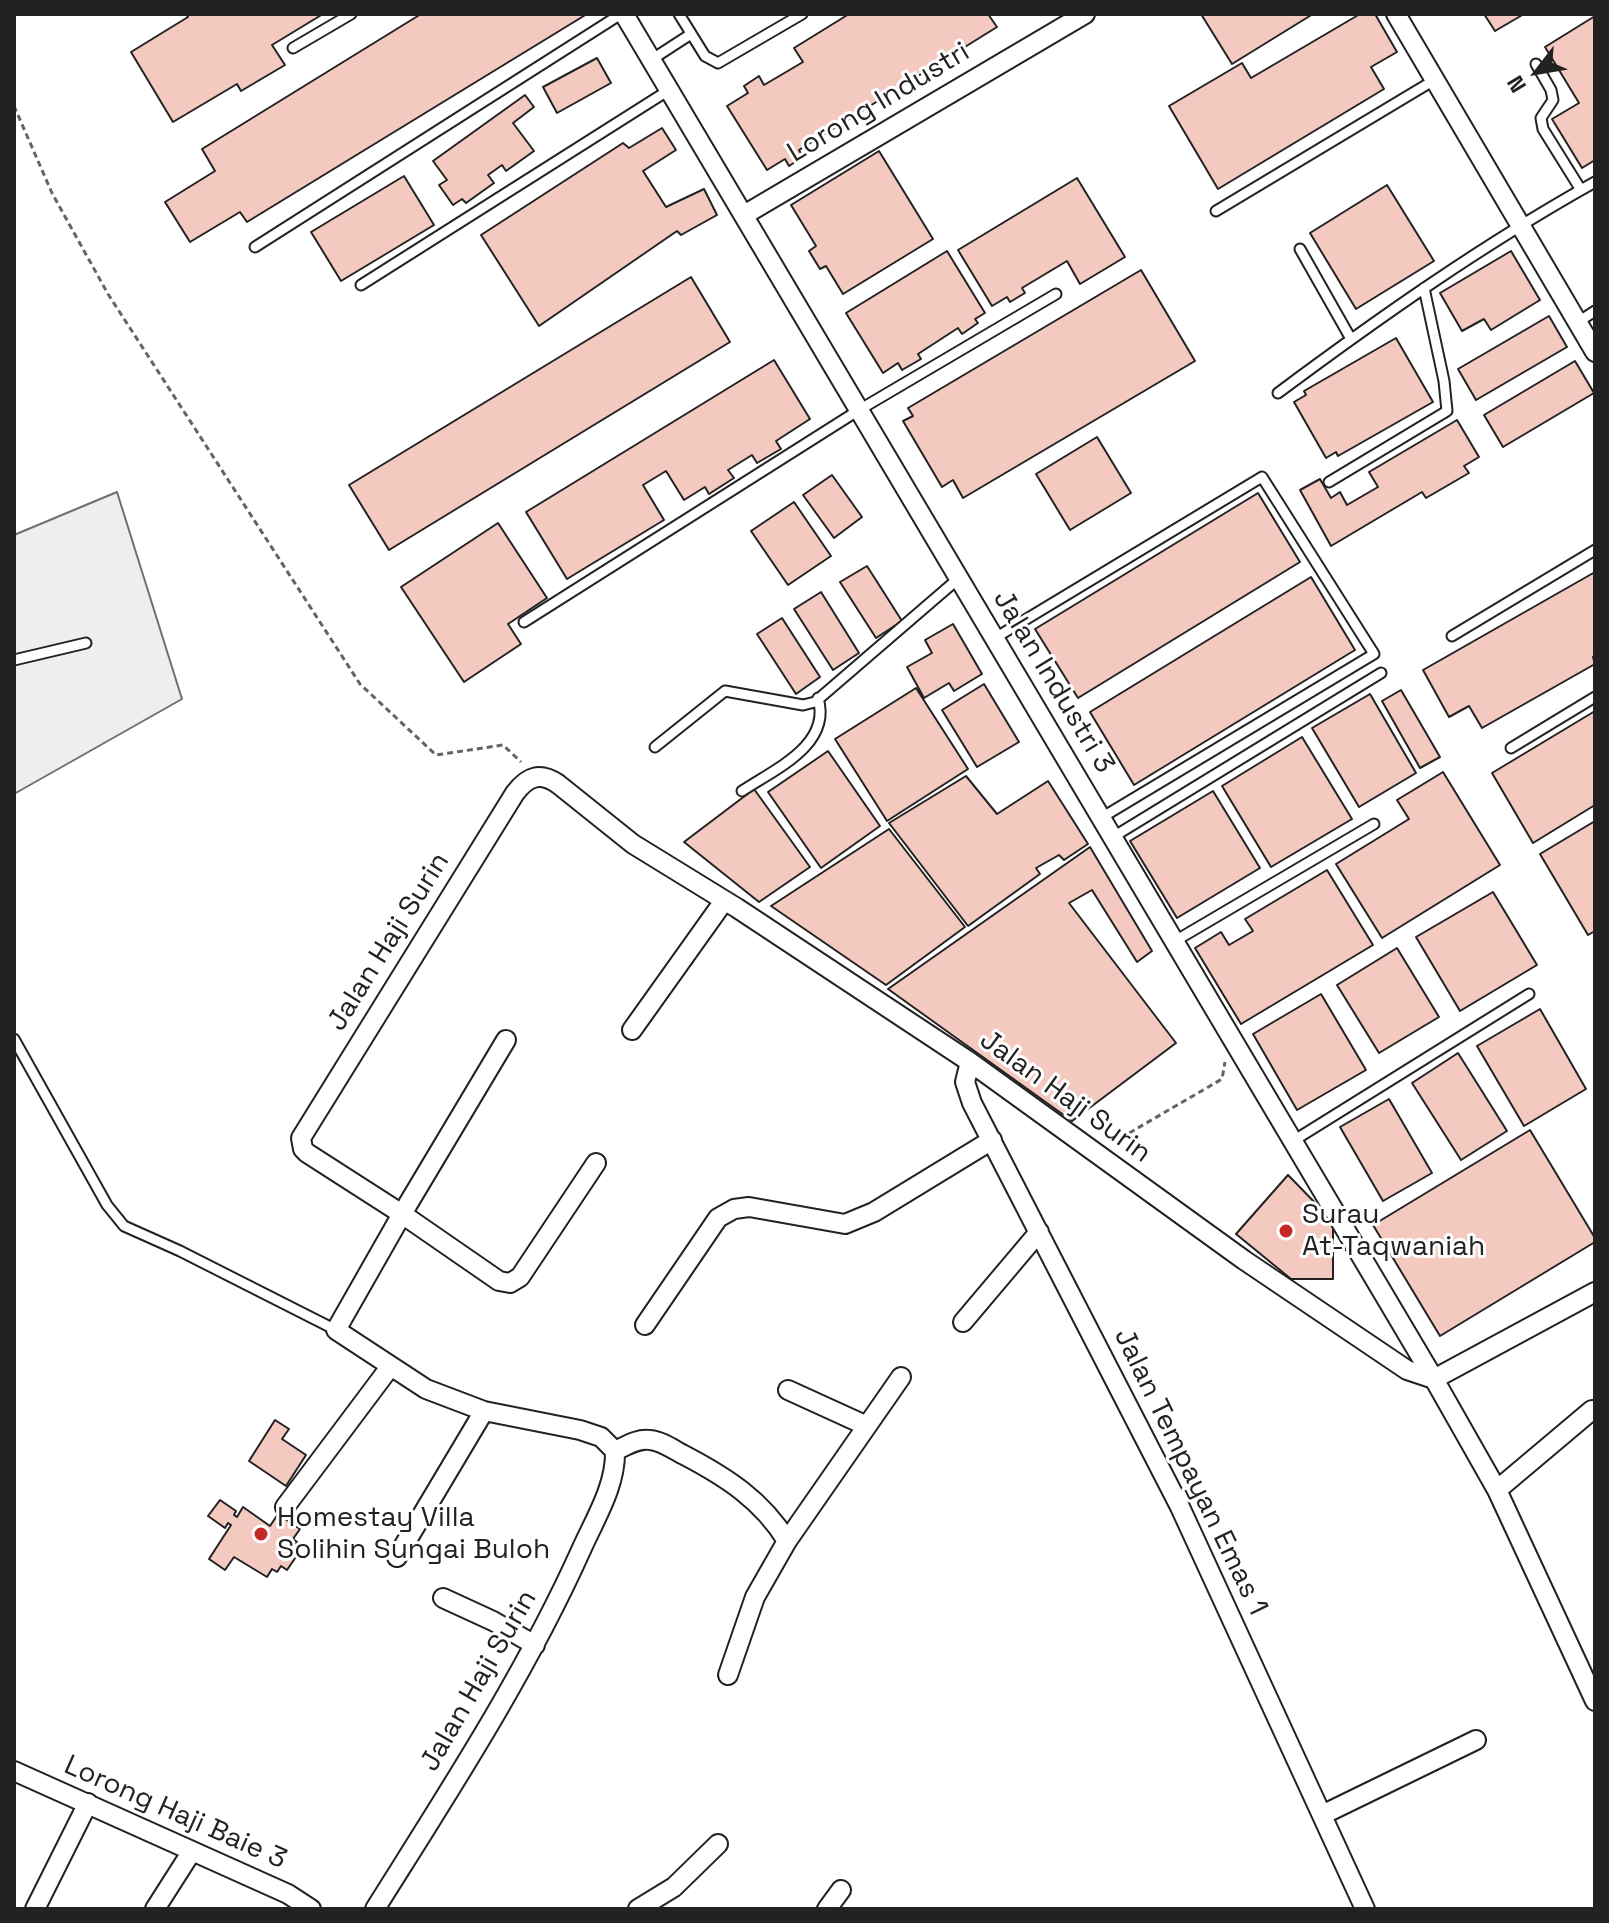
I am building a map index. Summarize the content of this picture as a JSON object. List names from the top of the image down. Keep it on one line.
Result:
{"streets":{"street":["Lorong Industri","Jalan Industri 3","Jalan Haji Surin","Jalan Tempayan Emas 1","Lorong Haji Baie 3"]},"crossings":[["Lorong Industri","Jalan Industri 3"],["Jalan Industri 3","Jalan Haji Surin"],["Jalan Haji Surin","Jalan Tempayan Emas 1"]],"places":["Surau At-Taqwaniah","Homestay Villa Solihin Sungai Buloh"],"north":"bottom left"}
